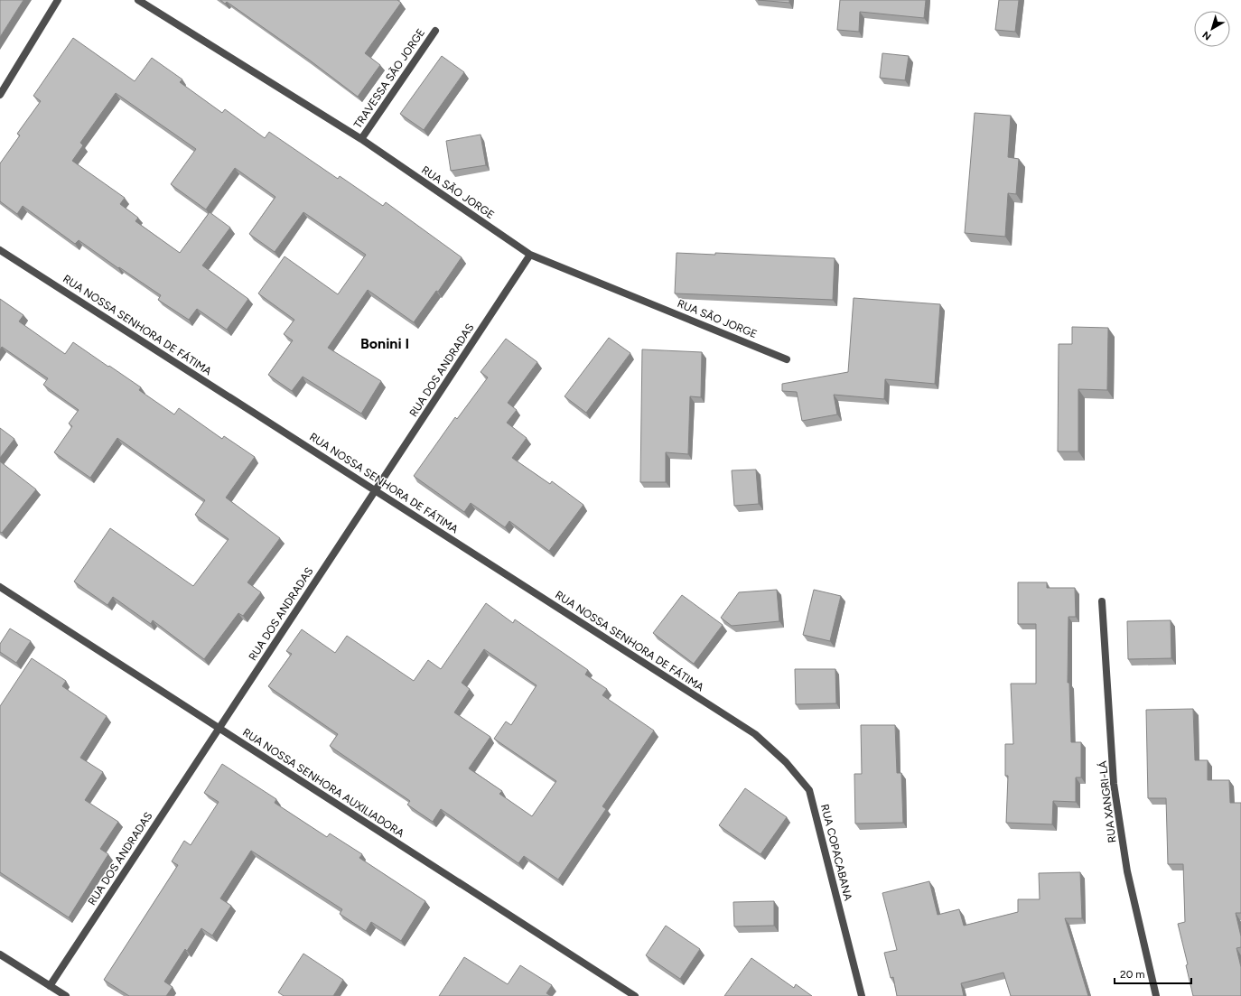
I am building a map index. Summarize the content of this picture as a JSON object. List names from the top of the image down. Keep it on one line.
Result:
{"streets":{"street":["TRAVESSA SÃO JORGE","RUA SÃO JORGE","RUA NOSSA SENHORA DE FÁTIMA","RUA DOS ANDRADAS","RUA NOSSA SENHORA AUXILIADORA","RUA XANGRI-LÁ","RUA COPACABANA"]},"crossings":[["TRAVESSA SÃO JORGE","RUA SÃO JORGE"],["RUA SÃO JORGE","RUA DOS ANDRADAS"],["RUA NOSSA SENHORA DE FÁTIMA","RUA DOS ANDRADAS"],["RUA NOSSA SENHORA DE FÁTIMA","RUA COPACABANA"],["RUA DOS ANDRADAS","RUA NOSSA SENHORA AUXILIADORA"]],"districts":["Bonini I"],"scale_bar":"20 m","north":"bottom left"}
